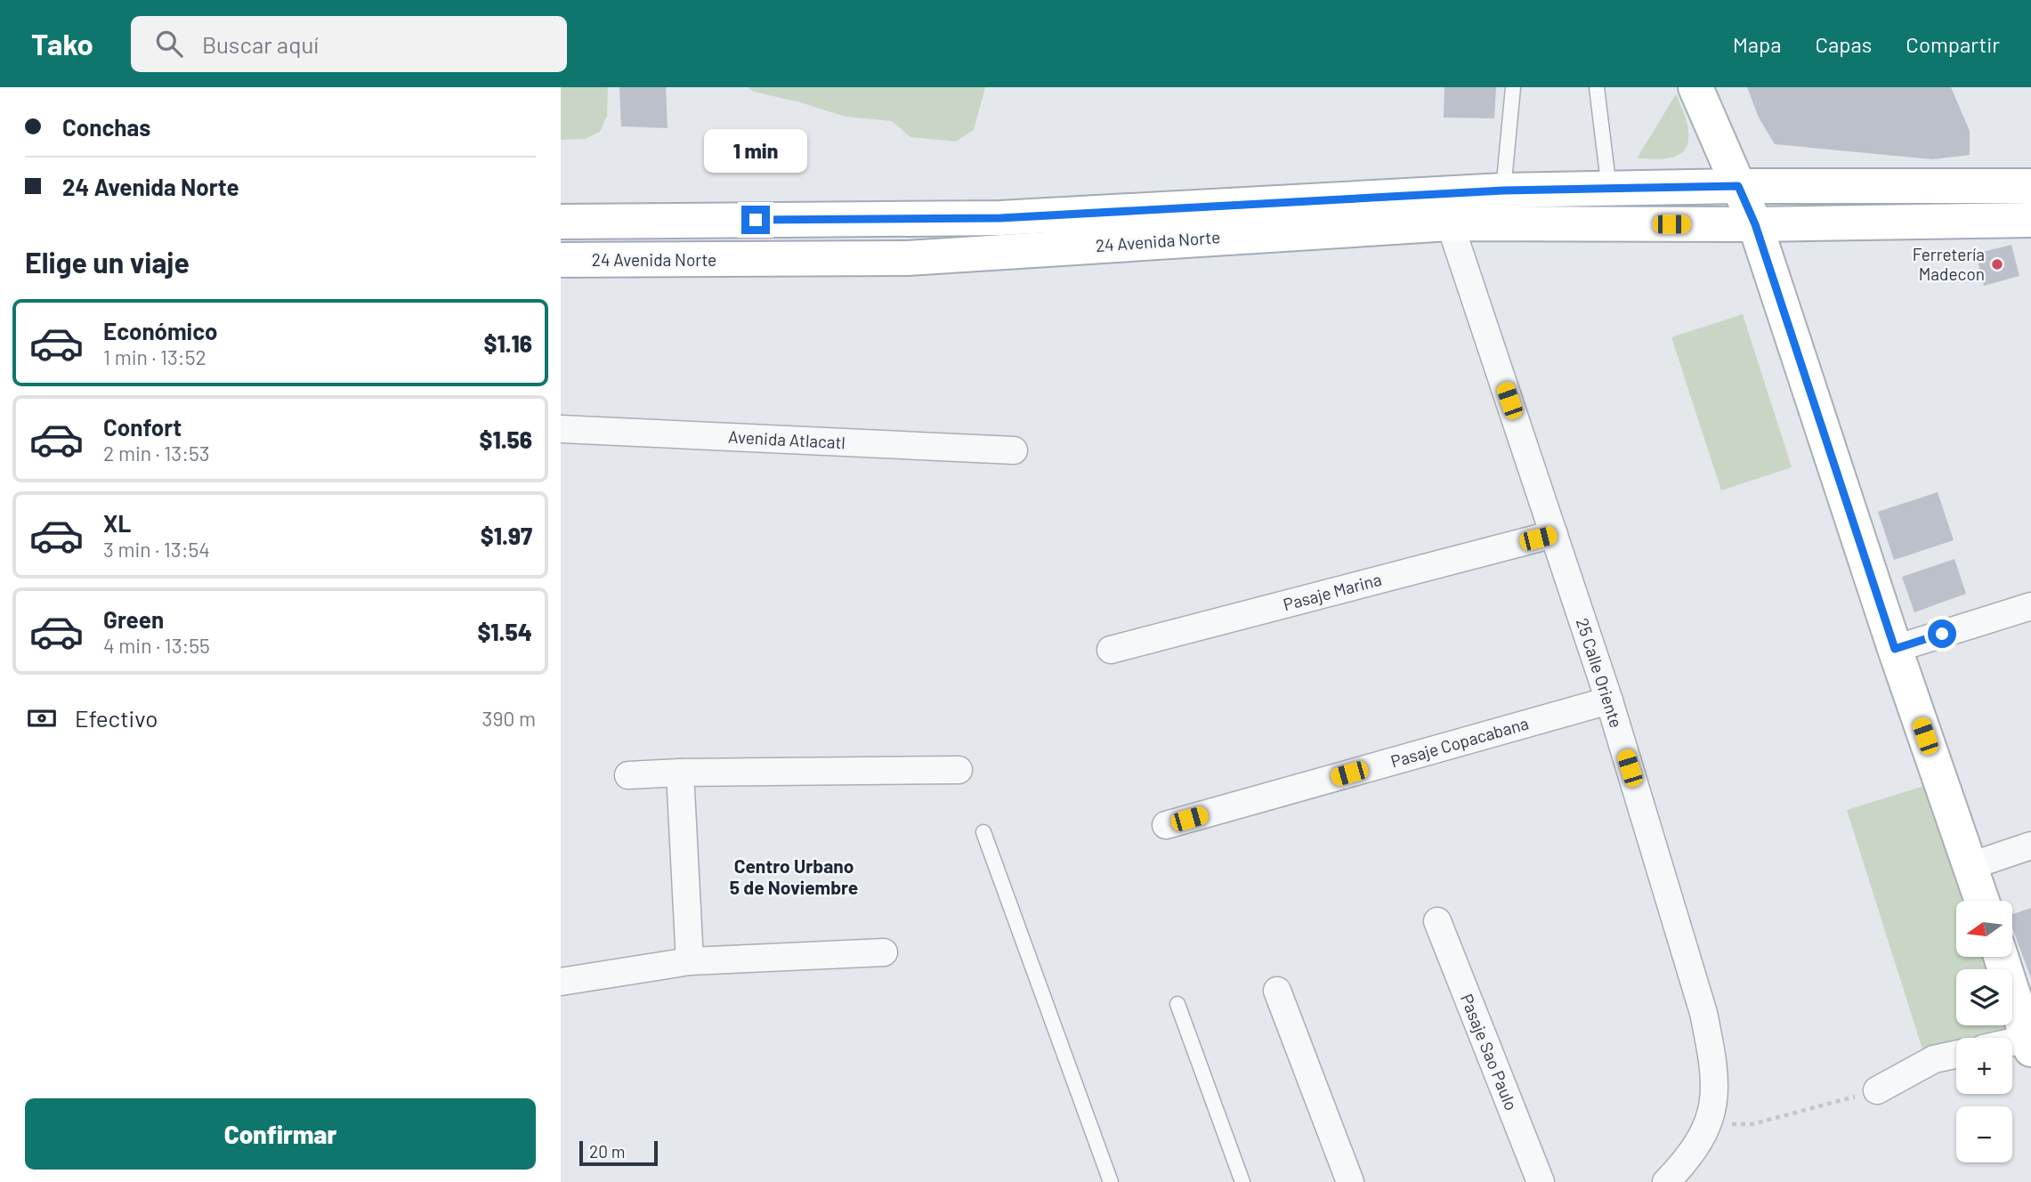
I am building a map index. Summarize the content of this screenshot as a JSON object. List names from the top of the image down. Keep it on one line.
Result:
{"streets":{"main road":["24 Avenida Norte"],"street":["Avenida Atlacatl","Pasaje Marina","25 Calle Oriente","Pasaje Copacabana","Pasaje Sao Paulo"]},"crossings":[["24 Avenida Norte","25 Calle Oriente"],["Pasaje Marina","25 Calle Oriente"],["25 Calle Oriente","Pasaje Copacabana"]],"districts":["Centro Urbano 5 de Noviembre"],"places":["Ferretería Madecon"],"scale_bar":"20 m","north":"left","page":{"header":"Tako","search":"Buscar aquí","nav":["Mapa","Capas","Compartir"],"banner":["Conchas","24 Avenida Norte"],"bubble":"1 min","heading":"Elige un viaje","list":[{"name":"Económico","note":"1 min · 13:52","value":"$1.16"},{"name":"Confort","note":"2 min · 13:53","value":"$1.56"},{"name":"XL","note":"3 min · 13:54","value":"$1.97"},{"name":"Green","note":"4 min · 13:55","value":"$1.54"}],"pay":["Efectivo","390 m"],"map_buttons":["+","−"],"buttons":"Confirmar","scale":"20 m"}}
